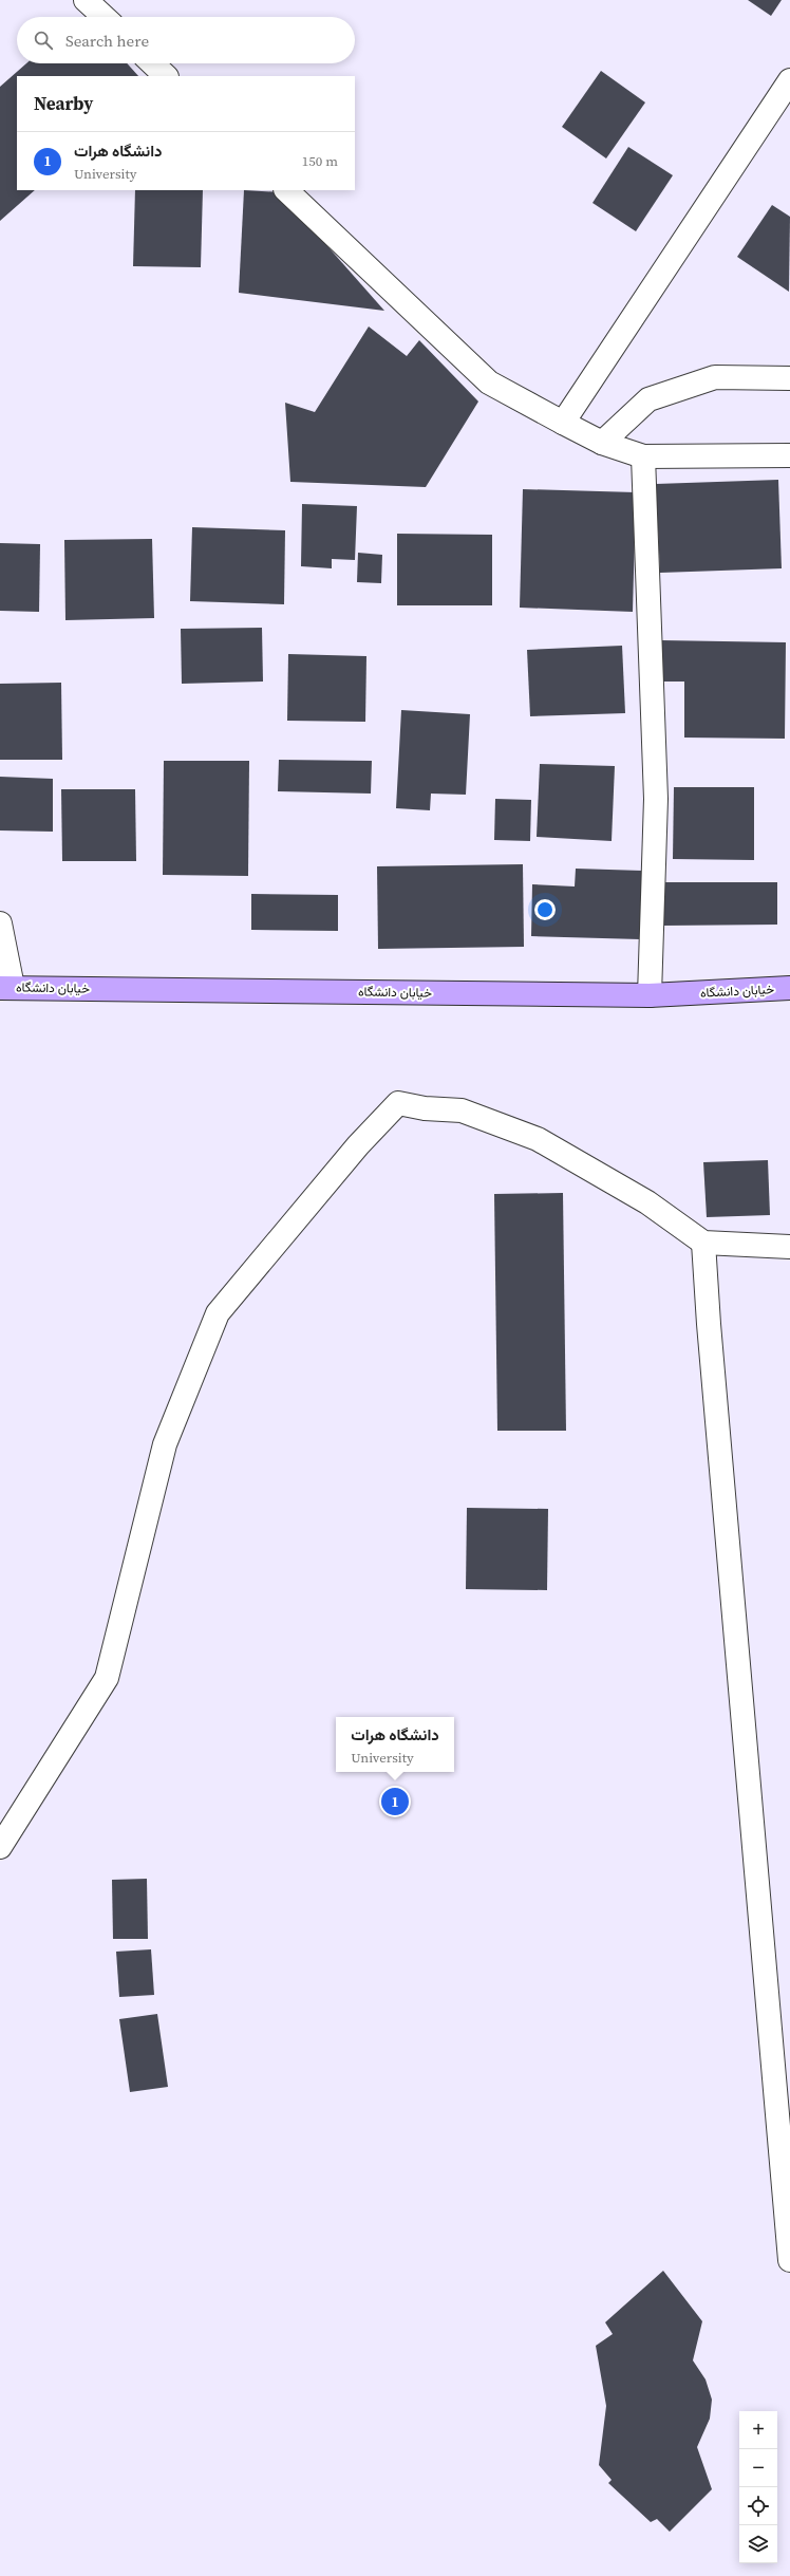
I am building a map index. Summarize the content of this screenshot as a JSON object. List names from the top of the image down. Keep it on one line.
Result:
{"streets":{"street":["خیابان دانشگاه"]},"page":{"search":"Search here","heading":"Nearby","list":[{"mark":"1","name":"دانشگاه هرات","note":"University","value":"150 m"}],"popup":["دانشگاه هرات","University"],"pins":"1","map_buttons":["+","−"]}}
